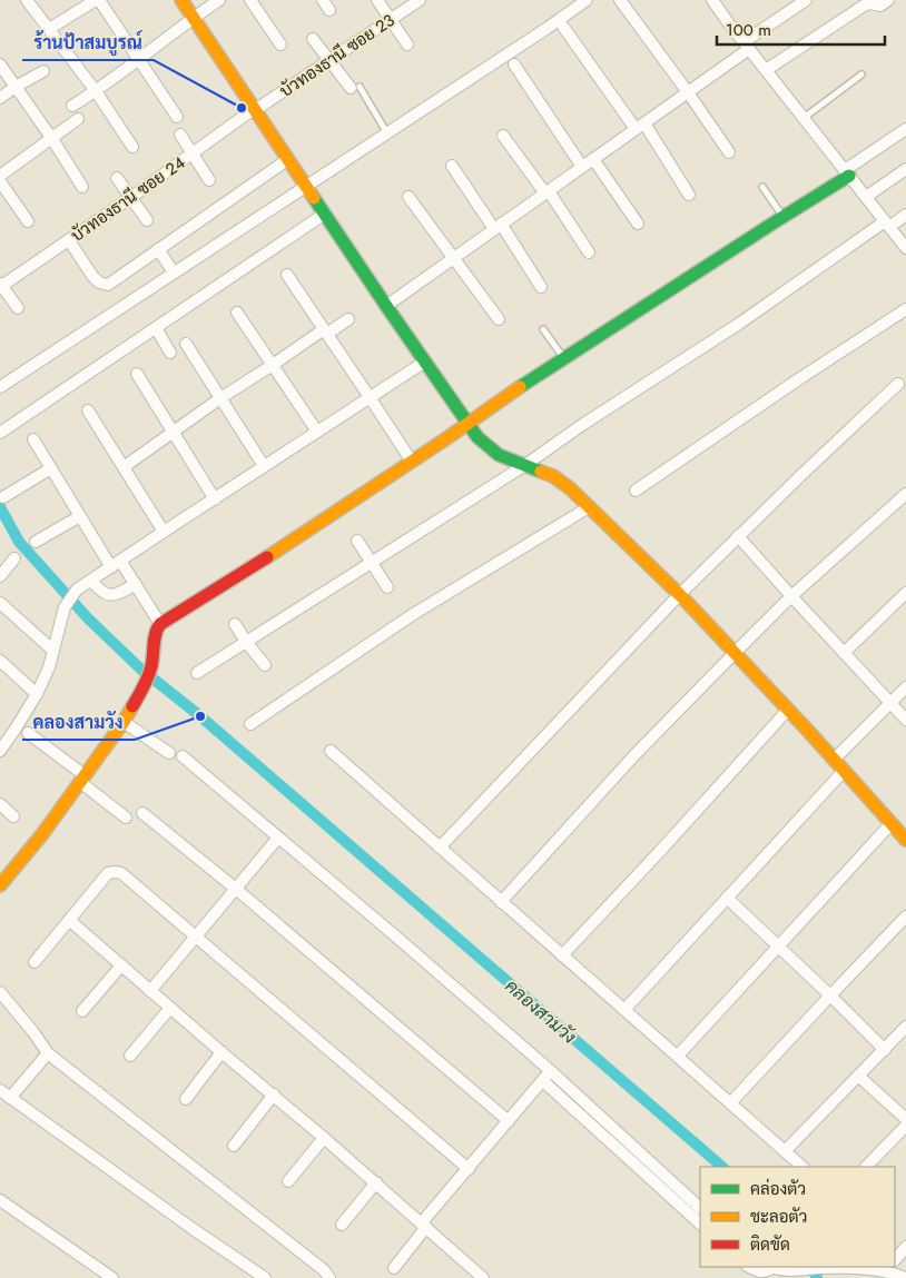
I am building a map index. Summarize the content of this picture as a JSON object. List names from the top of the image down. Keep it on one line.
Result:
{"streets":{"street":["บัวทองธานี ซอย 23","บัวทองธานี ซอย 24"]},"crossings":[["บัวทองธานี ซอย 23","บัวทองธานี ซอย 24"]],"water":["คลองสามวัง"],"places":["ร้านป้าสมบูรณ์","คลองสามวัง"],"legend":["คล่องตัว","ชะลอตัว","ติดขัด"],"scale_bar":"100 m"}
